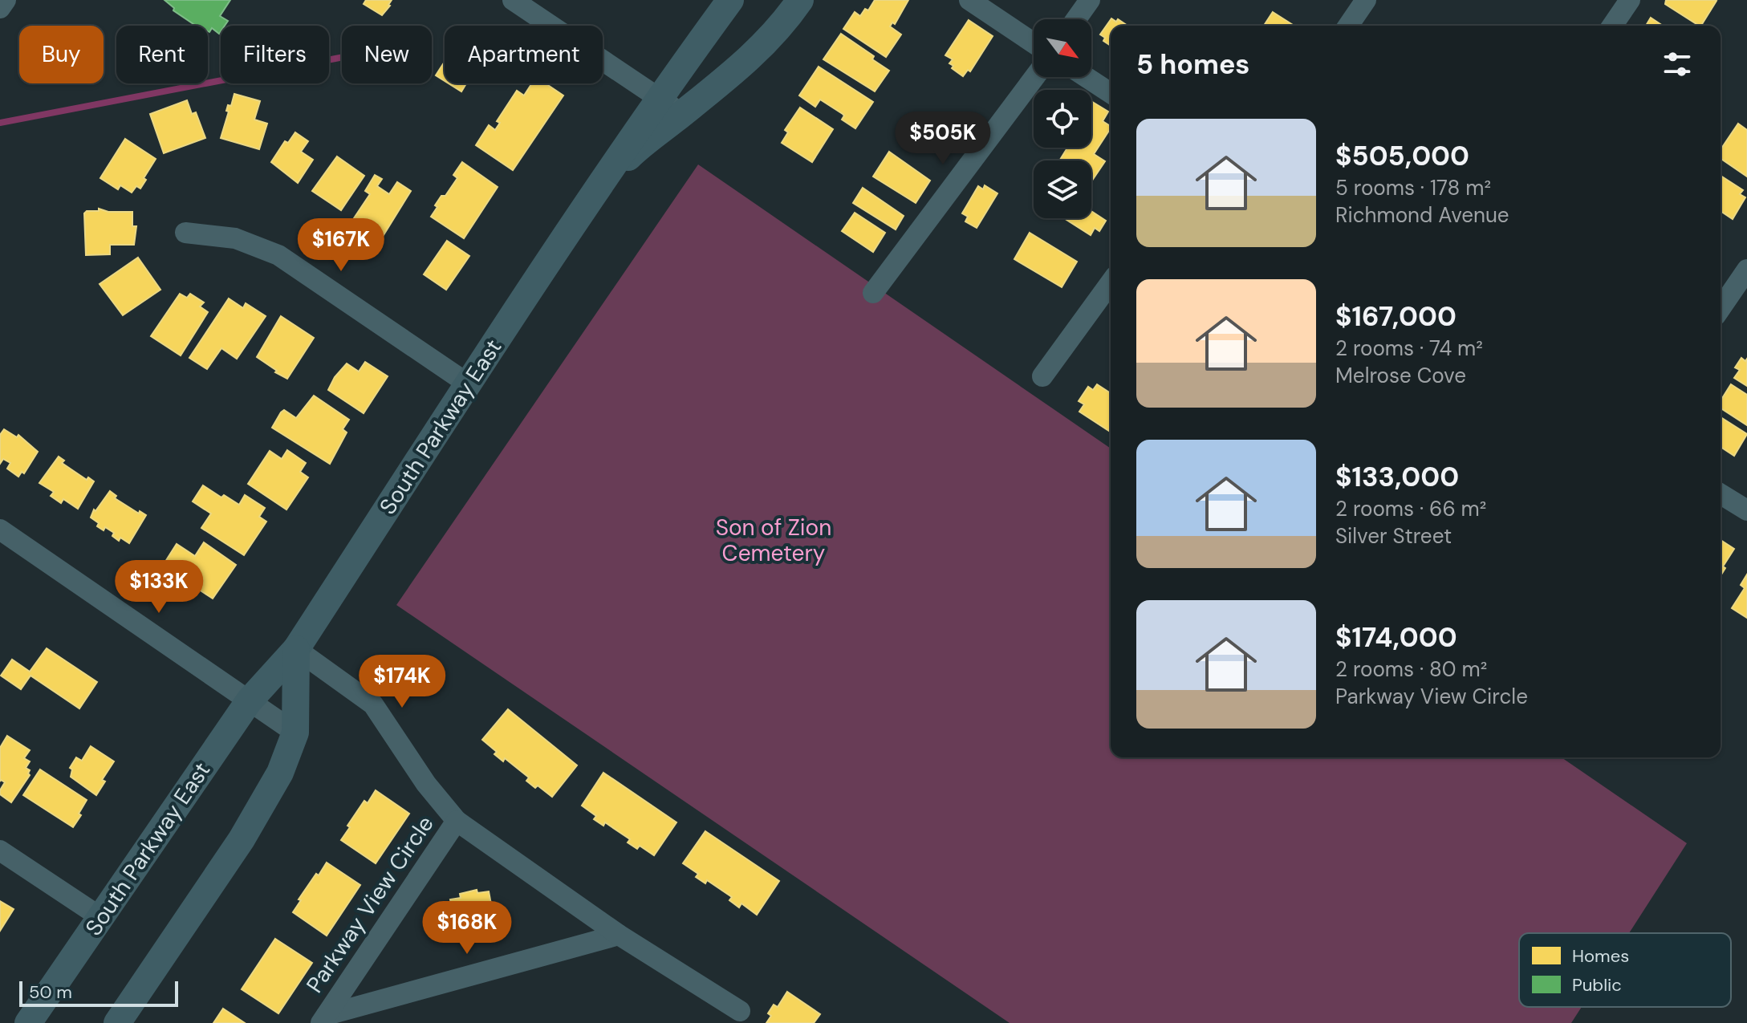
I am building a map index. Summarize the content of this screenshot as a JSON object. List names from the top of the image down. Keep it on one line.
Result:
{"streets":{"main road":["South Parkway East"],"street":["Parkway View Circle"]},"crossings":[["South Parkway East","Parkway View Circle"]],"parks":["Son of Zion Cemetery"],"legend":["Homes","Public"],"scale_bar":"50 m","north":"bottom right","page":{"chip":["Buy","Rent","Filters","New","Apartment"],"heading":"5 homes","list":[{"name":"$505,000","note":"5 rooms · 178 m² · Richmond Avenue"},{"name":"$167,000","note":"2 rooms · 74 m² · Melrose Cove"},{"name":"$133,000","note":"2 rooms · 66 m² · Silver Street"},{"name":"$174,000","note":"2 rooms · 80 m² · Parkway View Circle"}],"price":["$505K","$167K","$133K","$174K","$168K"],"scale":"50 m"}}
